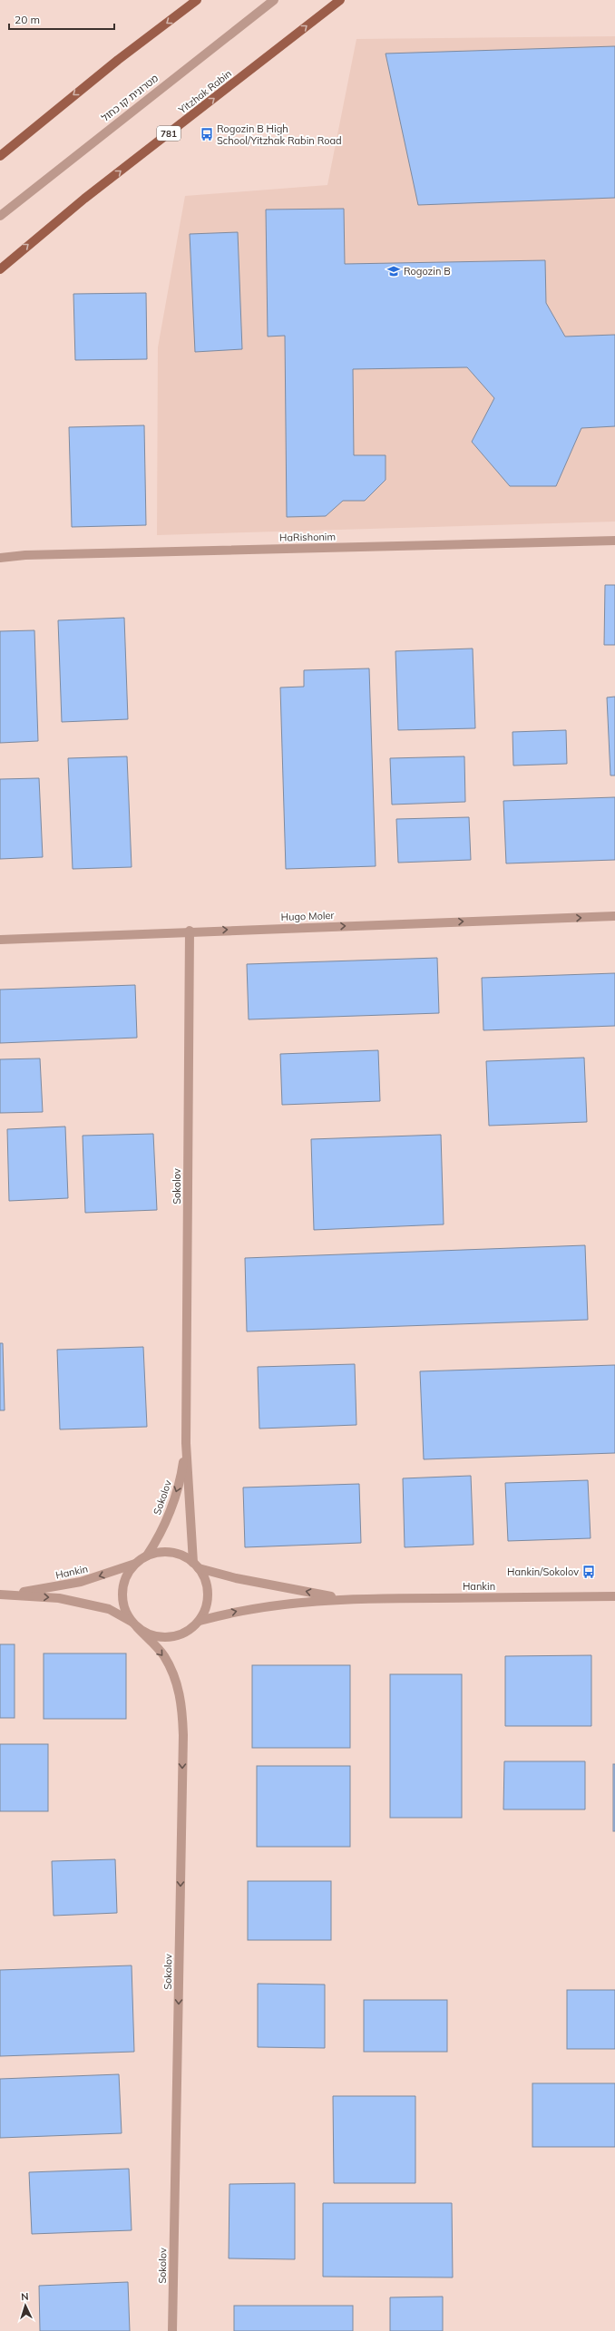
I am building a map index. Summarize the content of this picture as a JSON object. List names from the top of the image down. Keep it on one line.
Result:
{"streets":{"main road":["Yitzhak Rabin","781"],"street":["מטרונית קו כחול","HaRishonim","Hugo Moler","Sokolov","Hankin"]},"crossings":[["Hugo Moler","Sokolov"],["Sokolov","Hankin"]],"one_way":["Yitzhak Rabin","Hugo Moler","Sokolov"],"places":{"bus stop":["Rogozin B High School/Yitzhak Rabin Road","Hankin/Sokolov"],"school or university":["Rogozin B"]},"scale_bar":"20 m","north":"top"}
